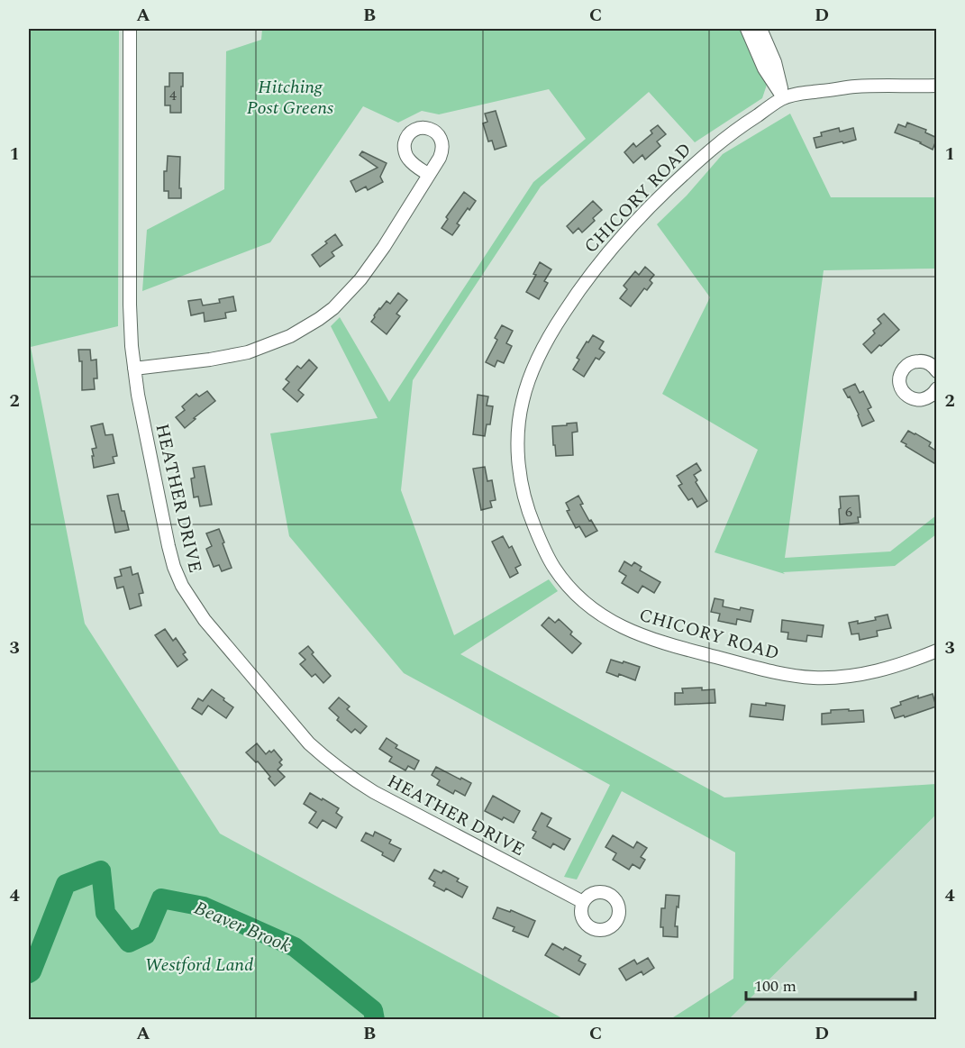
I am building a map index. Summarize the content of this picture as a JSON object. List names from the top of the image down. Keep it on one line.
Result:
{"streets":{"street":["CHICORY ROAD","HEATHER DRIVE"]},"water":["Beaver Brook"],"parks":["Hitching Post Greens","Westford Land"],"house_numbers":["4","6"],"scale_bar":"100 m","grid":{"columns":["A","B","C","D"],"rows":["1","2","3","4"]}}
